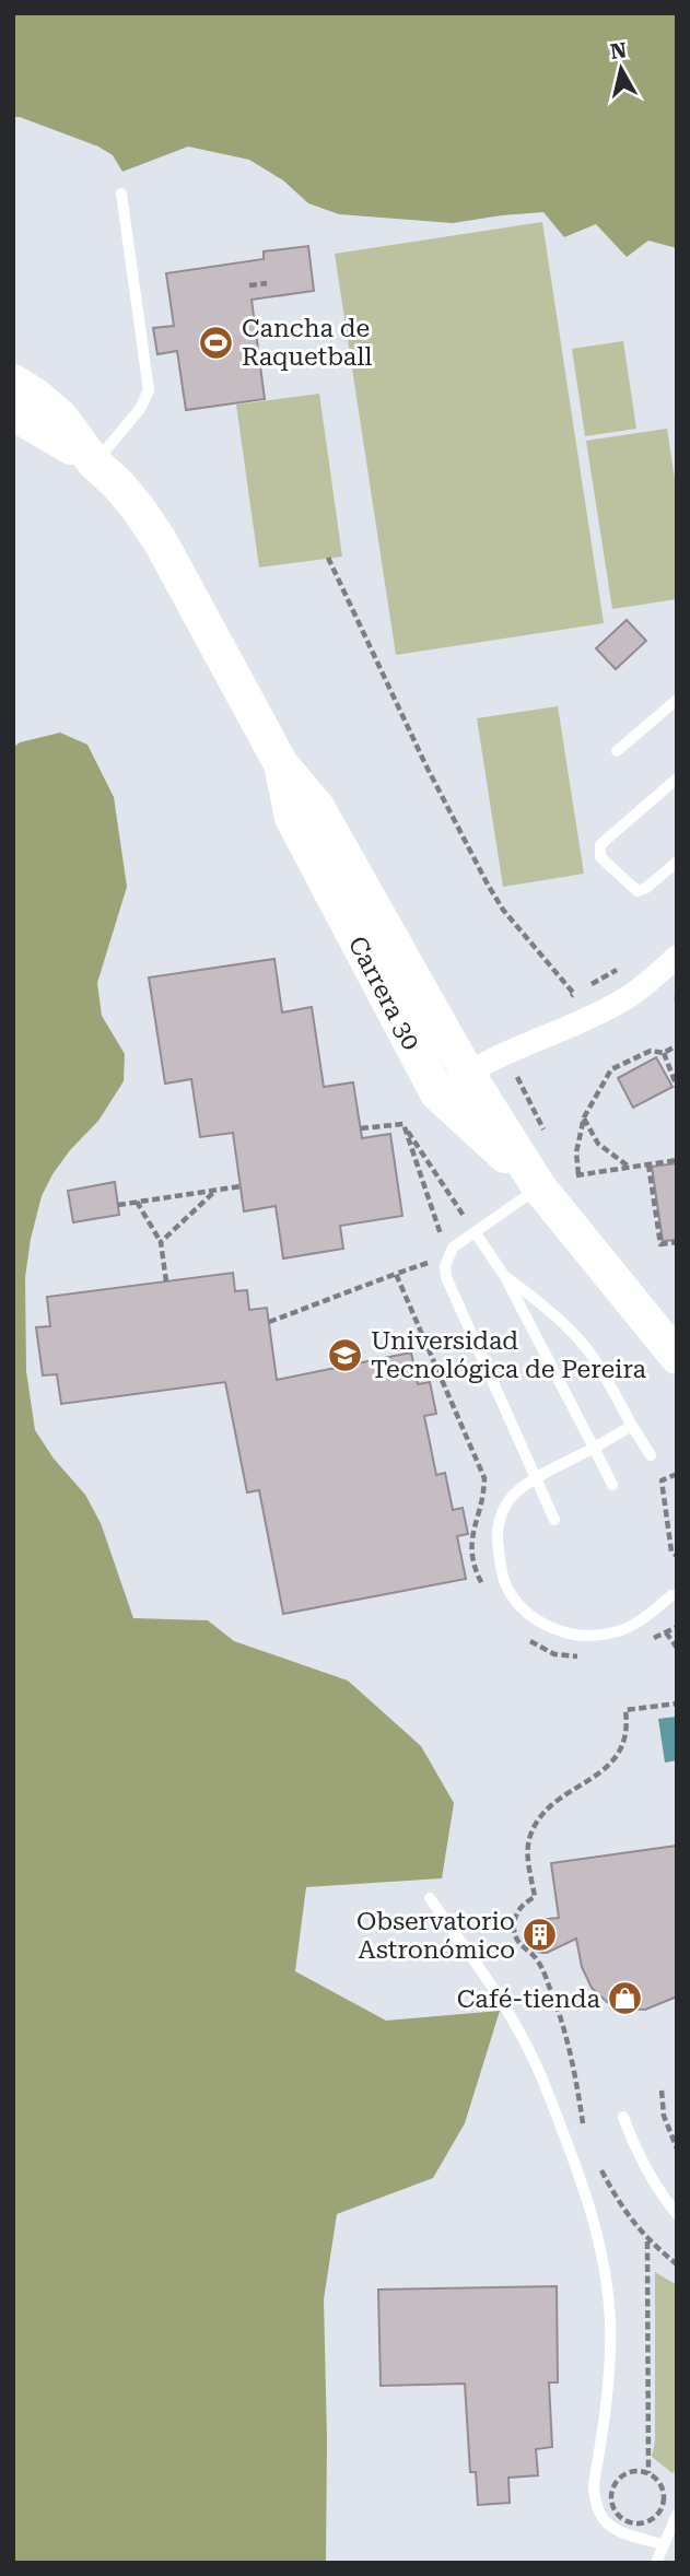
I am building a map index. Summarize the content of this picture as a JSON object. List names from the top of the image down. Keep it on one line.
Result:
{"streets":{"street":["Carrera 30"]},"places":{"sports":["Cancha de Raquetball"],"school or university":["Universidad Tecnológica de Pereira"],"building":["Observatorio Astronómico"],"shop":["Café-tienda"]},"north":"top"}
